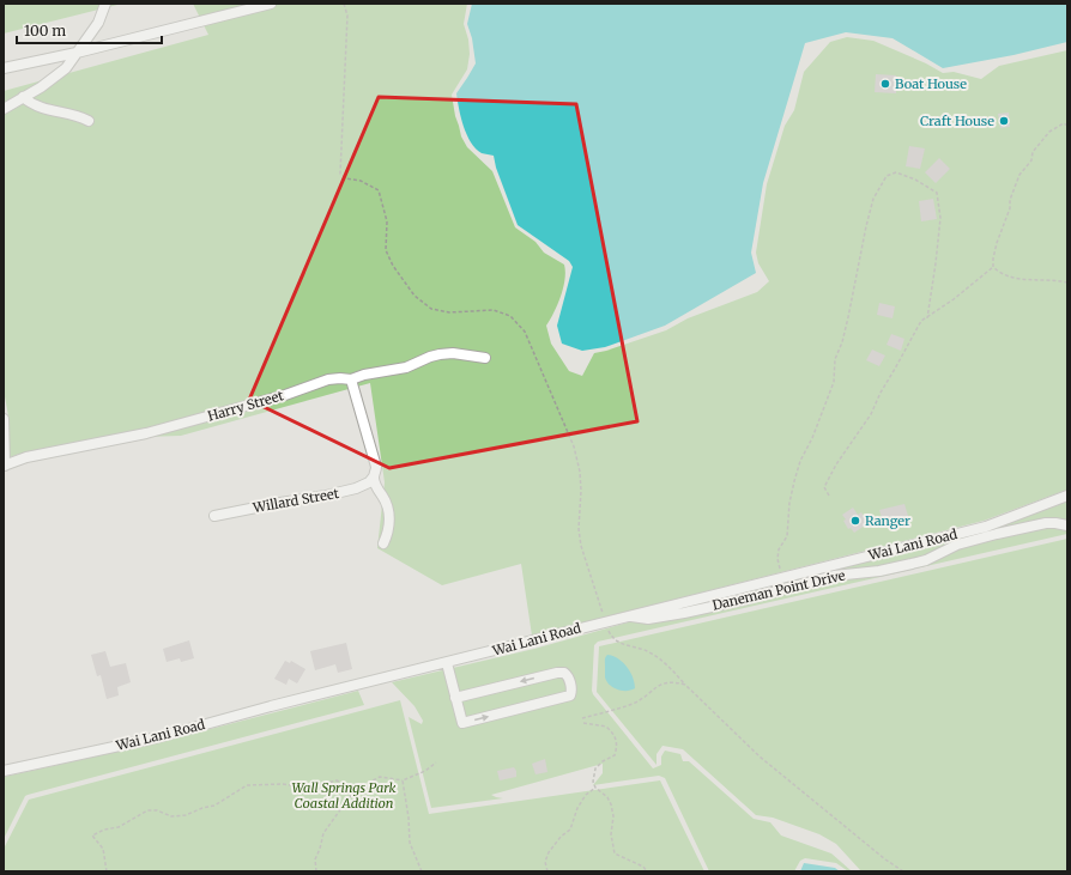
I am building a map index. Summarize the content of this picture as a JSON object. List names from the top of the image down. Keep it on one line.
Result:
{"streets":{"street":["Harry Street","Willard Street","Wai Lani Road","Daneman Point Drive"]},"crossings":[["Wai Lani Road","Daneman Point Drive"]],"parks":["Wall Springs Park Coastal Addition"],"places":["Boat House","Craft House","Ranger"],"scale_bar":"100 m"}
